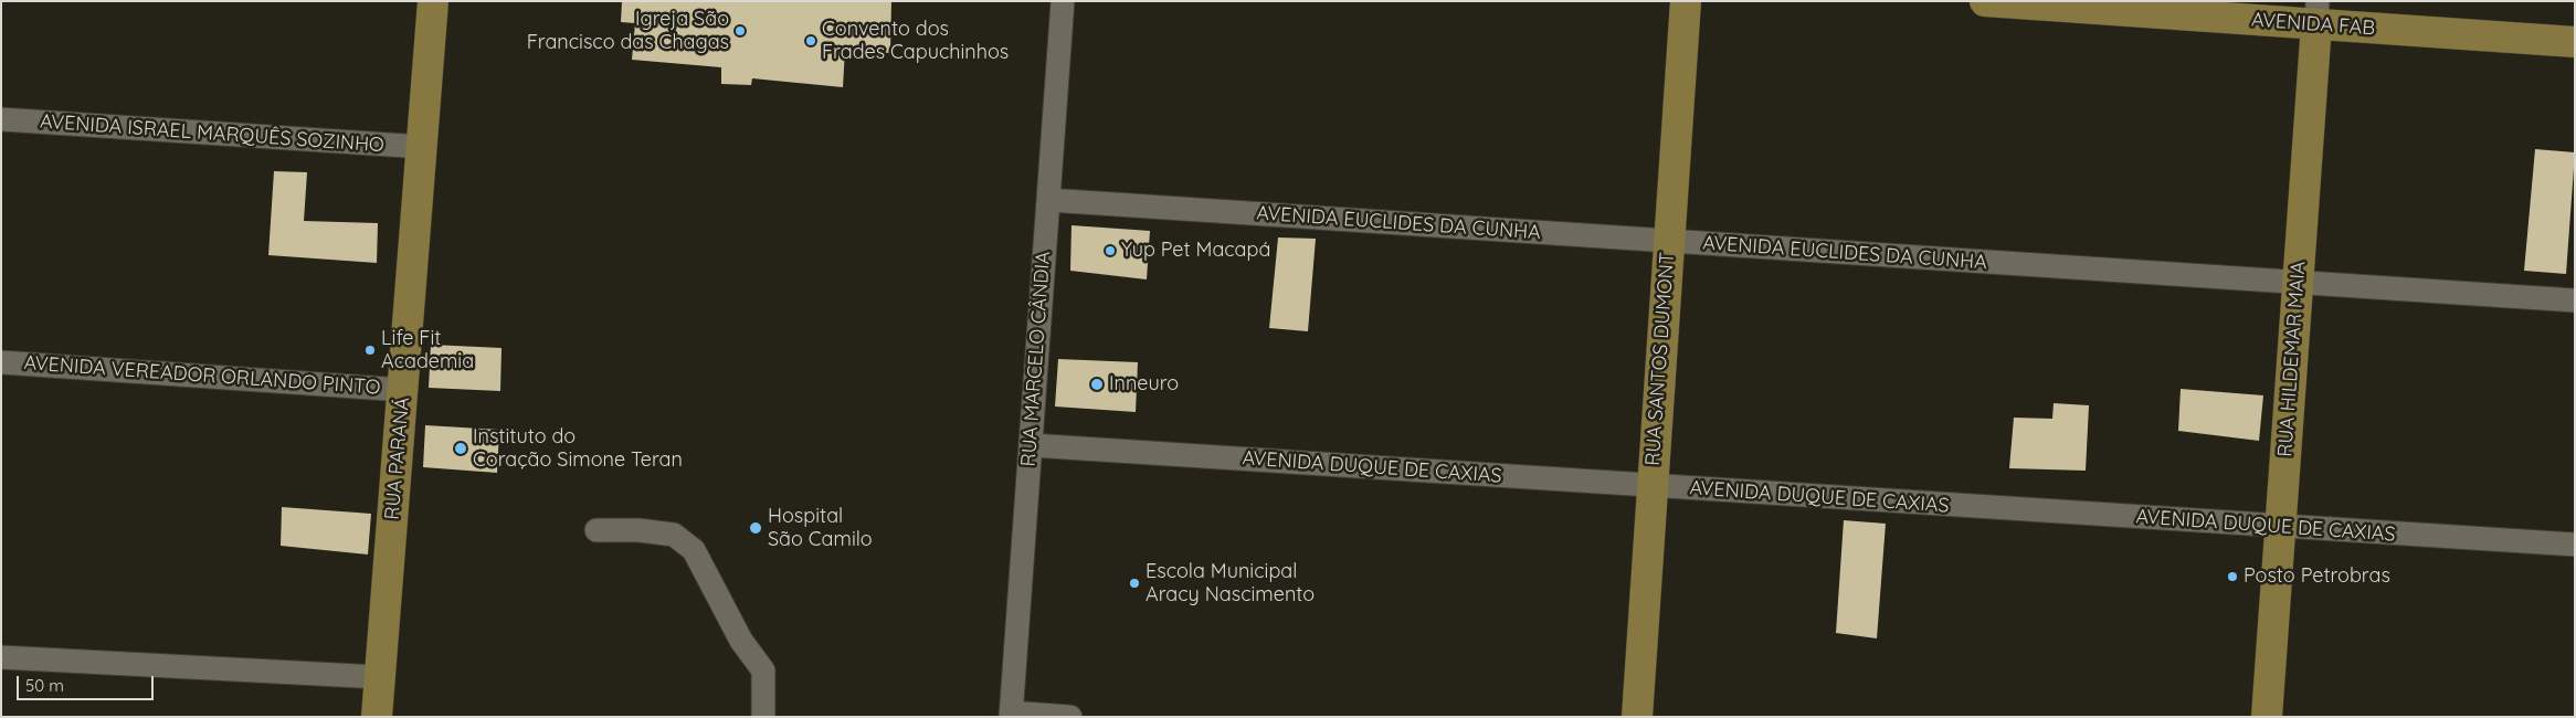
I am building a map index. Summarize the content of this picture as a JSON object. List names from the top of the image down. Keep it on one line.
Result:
{"streets":{"main road":["AVENIDA FAB","RUA SANTOS DUMONT","RUA HILDEMAR MAIA","RUA PARANÁ"],"street":["AVENIDA ISRAEL MARQUÊS SOZINHO","AVENIDA EUCLIDES DA CUNHA","RUA MARCELO CÂNDIA","AVENIDA VEREADOR ORLANDO PINTO","AVENIDA DUQUE DE CAXIAS"]},"crossings":[["AVENIDA FAB","RUA HILDEMAR MAIA"],["AVENIDA ISRAEL MARQUÊS SOZINHO","RUA PARANÁ"],["AVENIDA EUCLIDES DA CUNHA","RUA MARCELO CÂNDIA"],["AVENIDA EUCLIDES DA CUNHA","RUA SANTOS DUMONT"],["AVENIDA EUCLIDES DA CUNHA","RUA HILDEMAR MAIA"],["RUA MARCELO CÂNDIA","AVENIDA DUQUE DE CAXIAS"],["RUA SANTOS DUMONT","AVENIDA DUQUE DE CAXIAS"],["RUA HILDEMAR MAIA","AVENIDA DUQUE DE CAXIAS"],["AVENIDA VEREADOR ORLANDO PINTO","RUA PARANÁ"]],"places":["Igreja São Francisco das Chagas","Convento dos Frades Capuchinhos","Yup Pet Macapá","Life Fit Academia","Inneuro","Instituto do Coração Simone Teran","Hospital São Camilo","Posto Petrobras","Escola Municipal Aracy Nascimento"],"scale_bar":"50 m"}
